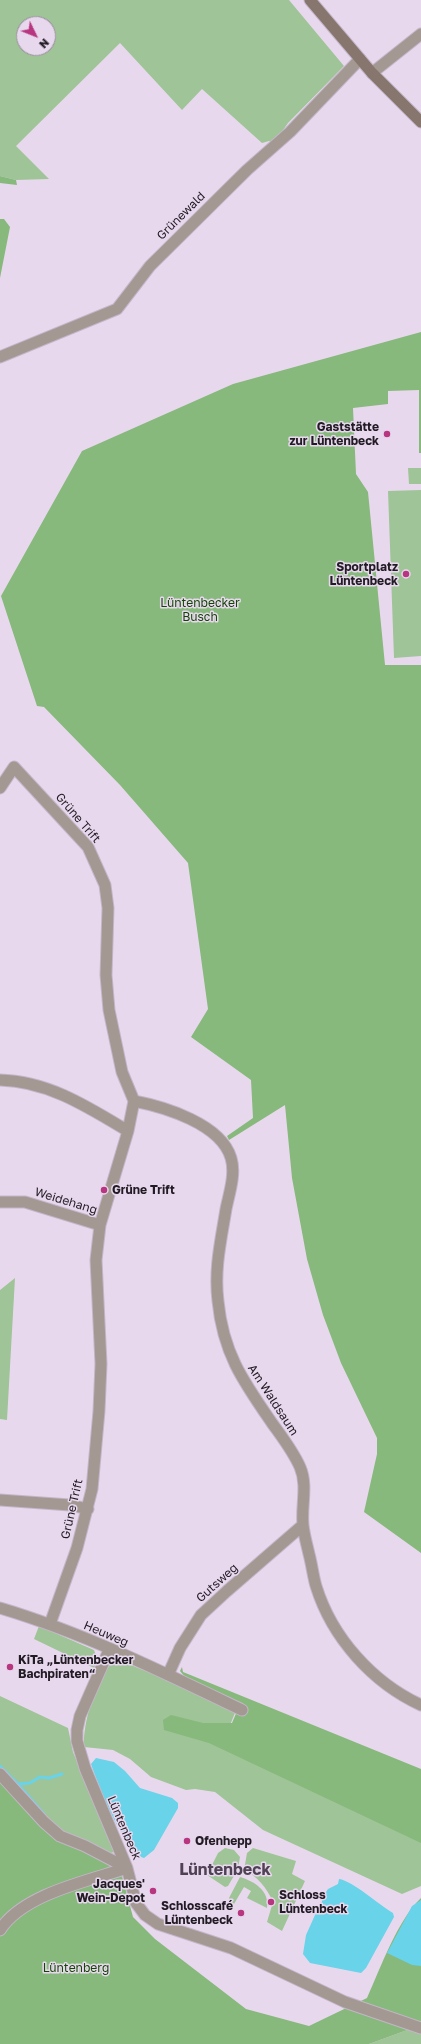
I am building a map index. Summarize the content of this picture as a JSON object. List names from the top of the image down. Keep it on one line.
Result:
{"streets":{"street":["Grünewald","Grüne Trift","Weidehang","Am Waldsaum","Gutsweg","Heuweg","Lüntenbeck"]},"crossings":[["Grüne Trift","Weidehang"],["Grüne Trift","Am Waldsaum"],["Grüne Trift","Heuweg"],["Am Waldsaum","Gutsweg"],["Gutsweg","Heuweg"],["Heuweg","Lüntenbeck"]],"districts":["Lüntenbeck"],"parks":["Lüntenbecker Busch","Lüntenberg"],"places":["Gaststätte zur Lüntenbeck","Sportplatz Lüntenbeck","Grüne Trift","KiTa „Lüntenbecker Bachpiraten“","Ofenhepp","Jacques' Wein-Depot","Schloss Lüntenbeck","Schlosscafé Lüntenbeck"],"north":"bottom right"}
